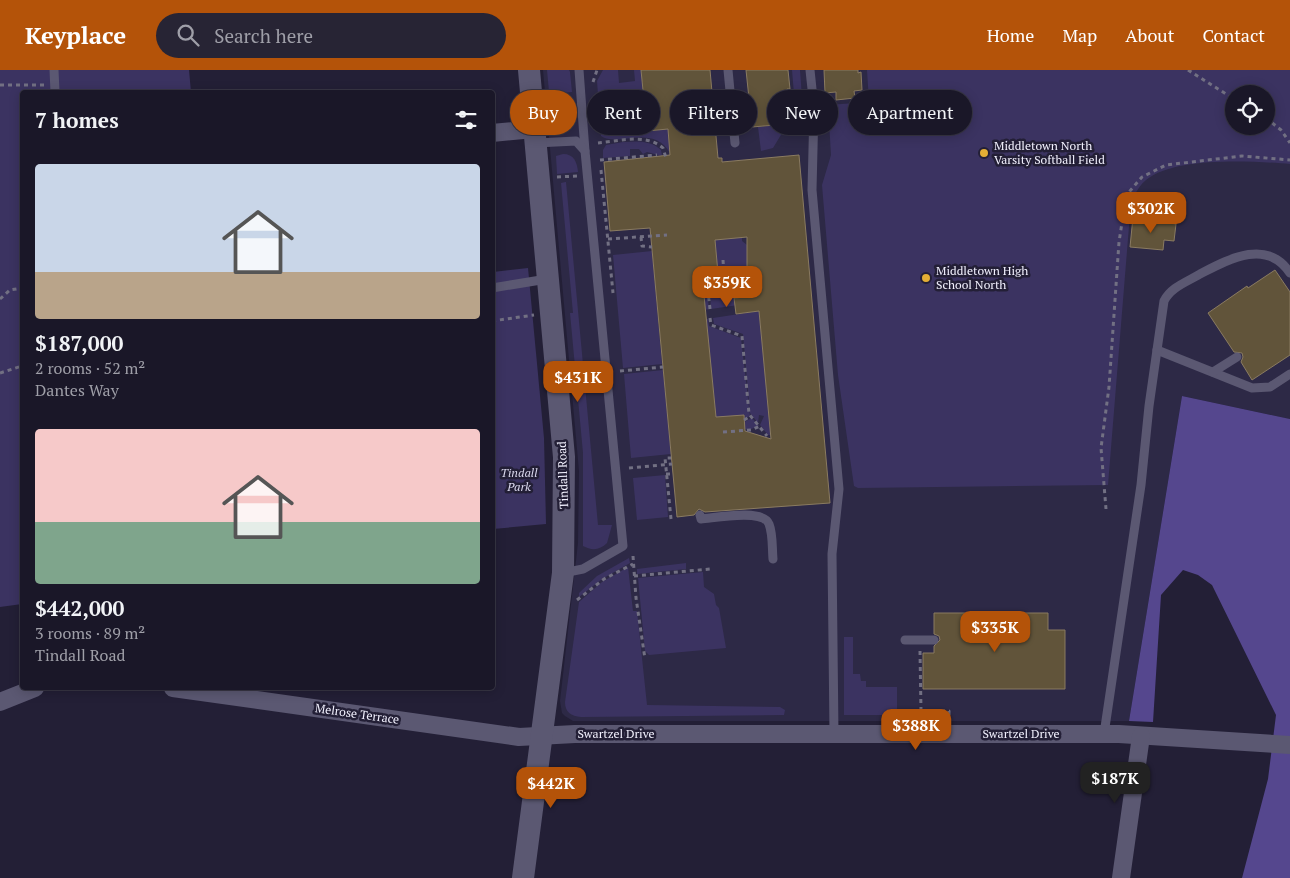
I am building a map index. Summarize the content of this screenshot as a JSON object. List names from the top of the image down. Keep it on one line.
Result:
{"streets":{"street":["Tindall Road","Melrose Terrace","Swartzel Drive"]},"crossings":[["Tindall Road","Melrose Terrace"],["Tindall Road","Swartzel Drive"],["Melrose Terrace","Swartzel Drive"]],"parks":["Tindall Park"],"places":["Middletown North Varsity Softball Field","Middletown High School North"],"page":{"header":"Keyplace","search":"Search here","nav":["Home","Map","About","Contact"],"chip":["Buy","Rent","Filters","New","Apartment"],"heading":"7 homes","list":[{"name":"$187,000","note":"2 rooms · 52 m² · Dantes Way"},{"name":"$442,000","note":"3 rooms · 89 m² · Tindall Road"}],"price":["$302K","$359K","$431K","$335K","$388K","$187K","$442K"]}}
